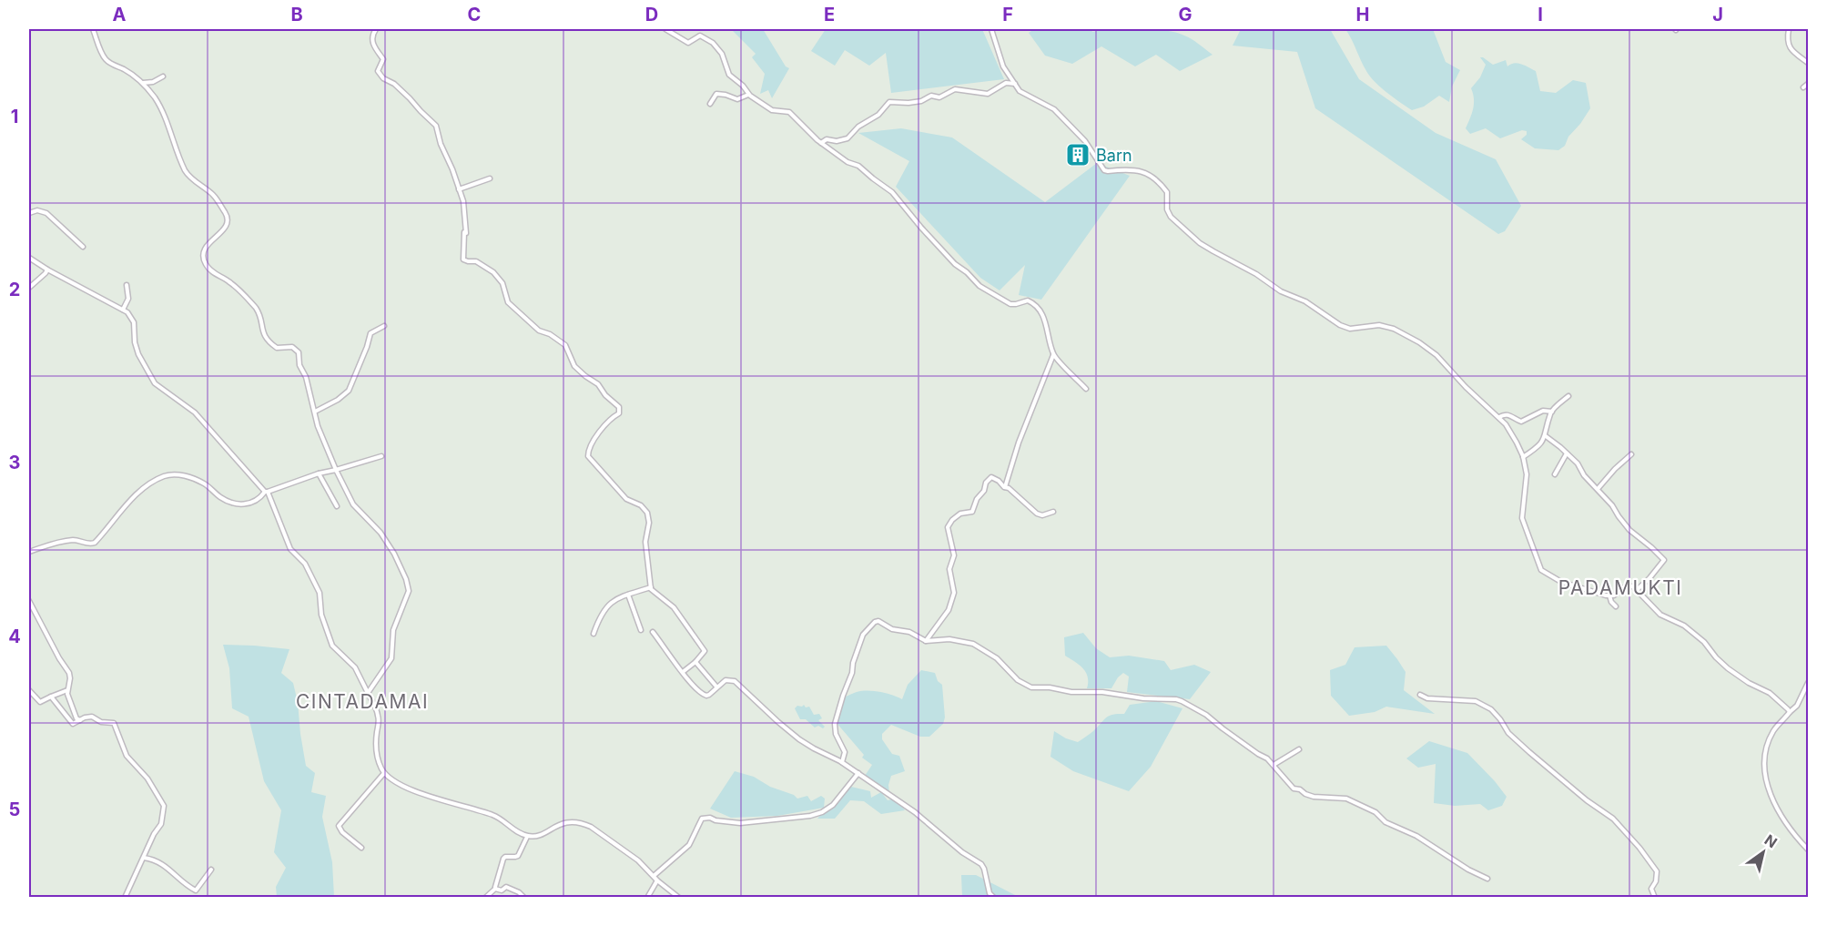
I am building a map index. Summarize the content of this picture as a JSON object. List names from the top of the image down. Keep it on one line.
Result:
{"districts":["PADAMUKTI","CINTADAMAI"],"places":{"building":["Barn"]},"north":"top right","grid":{"columns":["A","B","C","D","E","F","G","H","I","J"],"rows":["1","2","3","4","5"]}}
